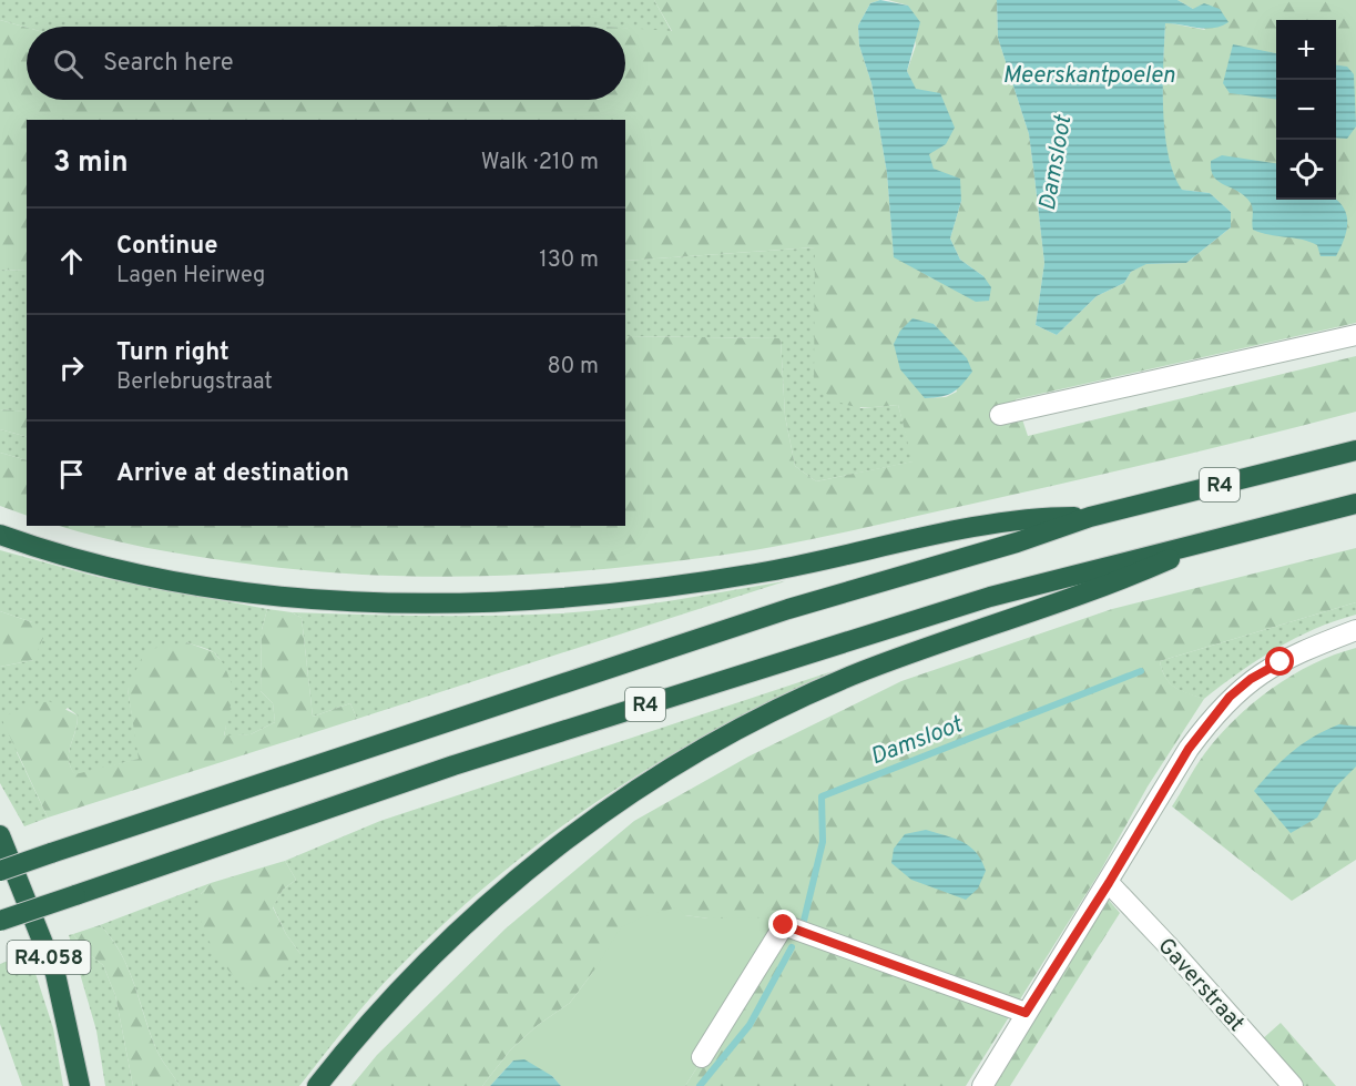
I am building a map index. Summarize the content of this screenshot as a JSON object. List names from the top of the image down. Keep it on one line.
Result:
{"streets":{"highway":["R4","R4.058"],"street":["Gaverstraat"]},"water":["Meerskantpoelen","Damsloot"],"page":{"map_buttons":["+","−"],"search":"Search here","heading":["3 min","Walk · 210 m"],"list":[["Continue","Lagen Heirweg","130 m"],["Turn right","Berlebrugstraat","80 m"],"Arrive at destination"]}}
